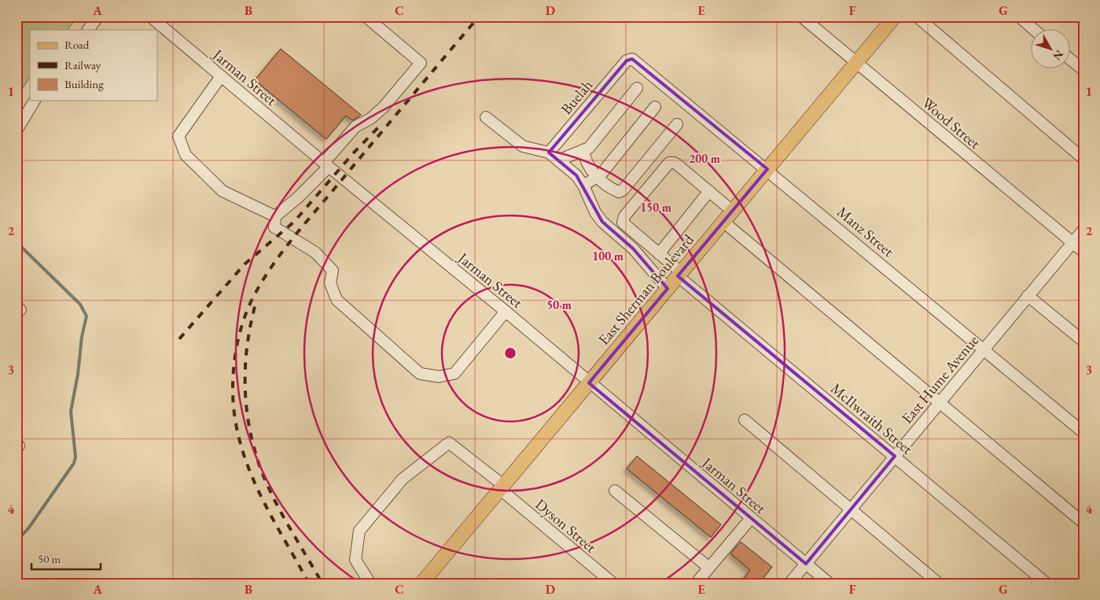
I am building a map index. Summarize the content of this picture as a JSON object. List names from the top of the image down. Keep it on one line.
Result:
{"streets":{"main road":["East Sherman Boulevard"],"street":["Jarman Street","Buelah","Wood Street","Manz Street","East Hume Avenue","McIlwraith Street","Dyson Street"]},"crossings":[["Jarman Street","East Sherman Boulevard"],["Jarman Street","East Hume Avenue"],["Buelah","Manz Street"],["Wood Street","East Sherman Boulevard"],["Wood Street","East Hume Avenue"],["Manz Street","East Sherman Boulevard"],["Manz Street","East Hume Avenue"],["East Sherman Boulevard","McIlwraith Street"],["East Sherman Boulevard","Dyson Street"],["East Hume Avenue","McIlwraith Street"]],"legend":["Road","Railway","Building"],"scale_bar":"50 m","north":"bottom right","grid":{"columns":["A","B","C","D","E","F","G"],"rows":["1","2","3","4"]},"rings":["200 m","150 m","100 m","50 m"]}
